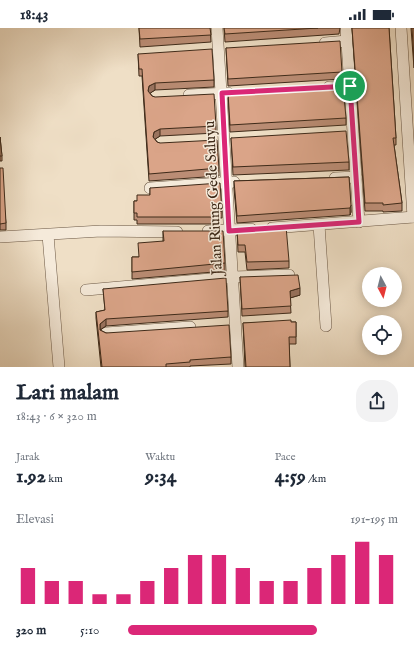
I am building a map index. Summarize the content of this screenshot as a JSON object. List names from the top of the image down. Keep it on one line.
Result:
{"streets":{"street":["Jalan Riung Gede Saluyu"]},"north":"bottom","page":{"status":"18:43","heading":["Lari malam","18:43 · 6 × 320 m"],"stats":[["Jarak","1.92 km"],["Waktu","9:34"],["Pace","4:59 /km"]],"chart":["Elevasi","191–195 m"],"list":[{"name":"320 m","note":"5:10"}]}}
